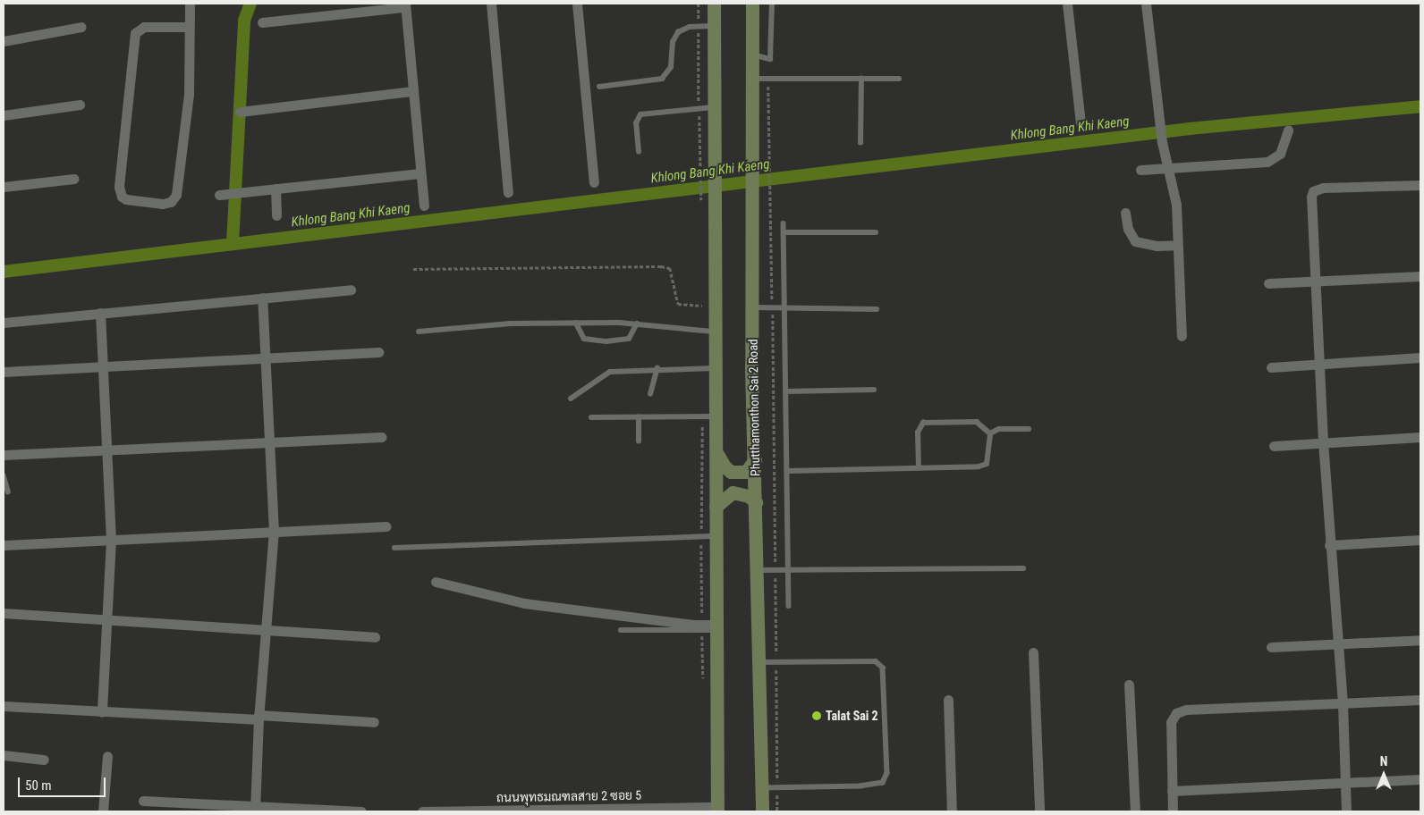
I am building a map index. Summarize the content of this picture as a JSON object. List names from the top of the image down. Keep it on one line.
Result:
{"streets":{"main road":["Phutthamonthon Sai 2 Road"],"street":["ถนนพุทธมณฑลสาย 2 ซอย 5"]},"water":["Khlong Bang Khi Kaeng"],"places":["Talat Sai 2"],"scale_bar":"50 m","north":"top"}
